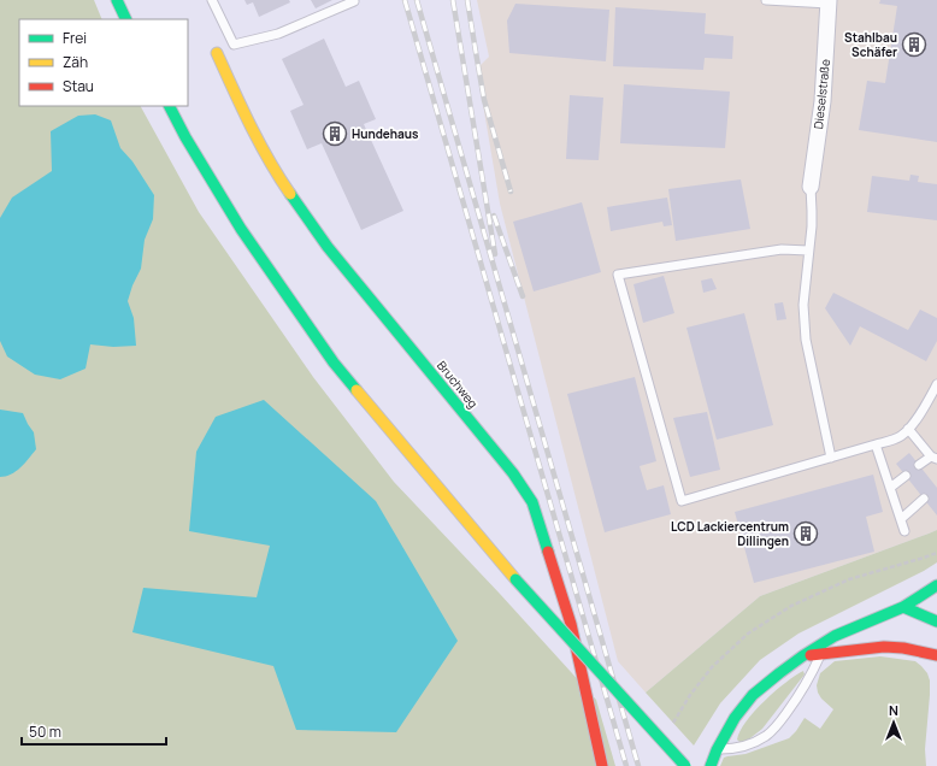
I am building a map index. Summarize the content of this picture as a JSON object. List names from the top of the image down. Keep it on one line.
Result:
{"streets":{"main road":["Bruchweg"],"street":["Dieselstraße"]},"places":{"building":["Stahlbau Schäfer","Hundehaus","LCD Lackiercentrum Dillingen"]},"legend":["Frei","Zäh","Stau"],"scale_bar":"50 m","north":"top"}
